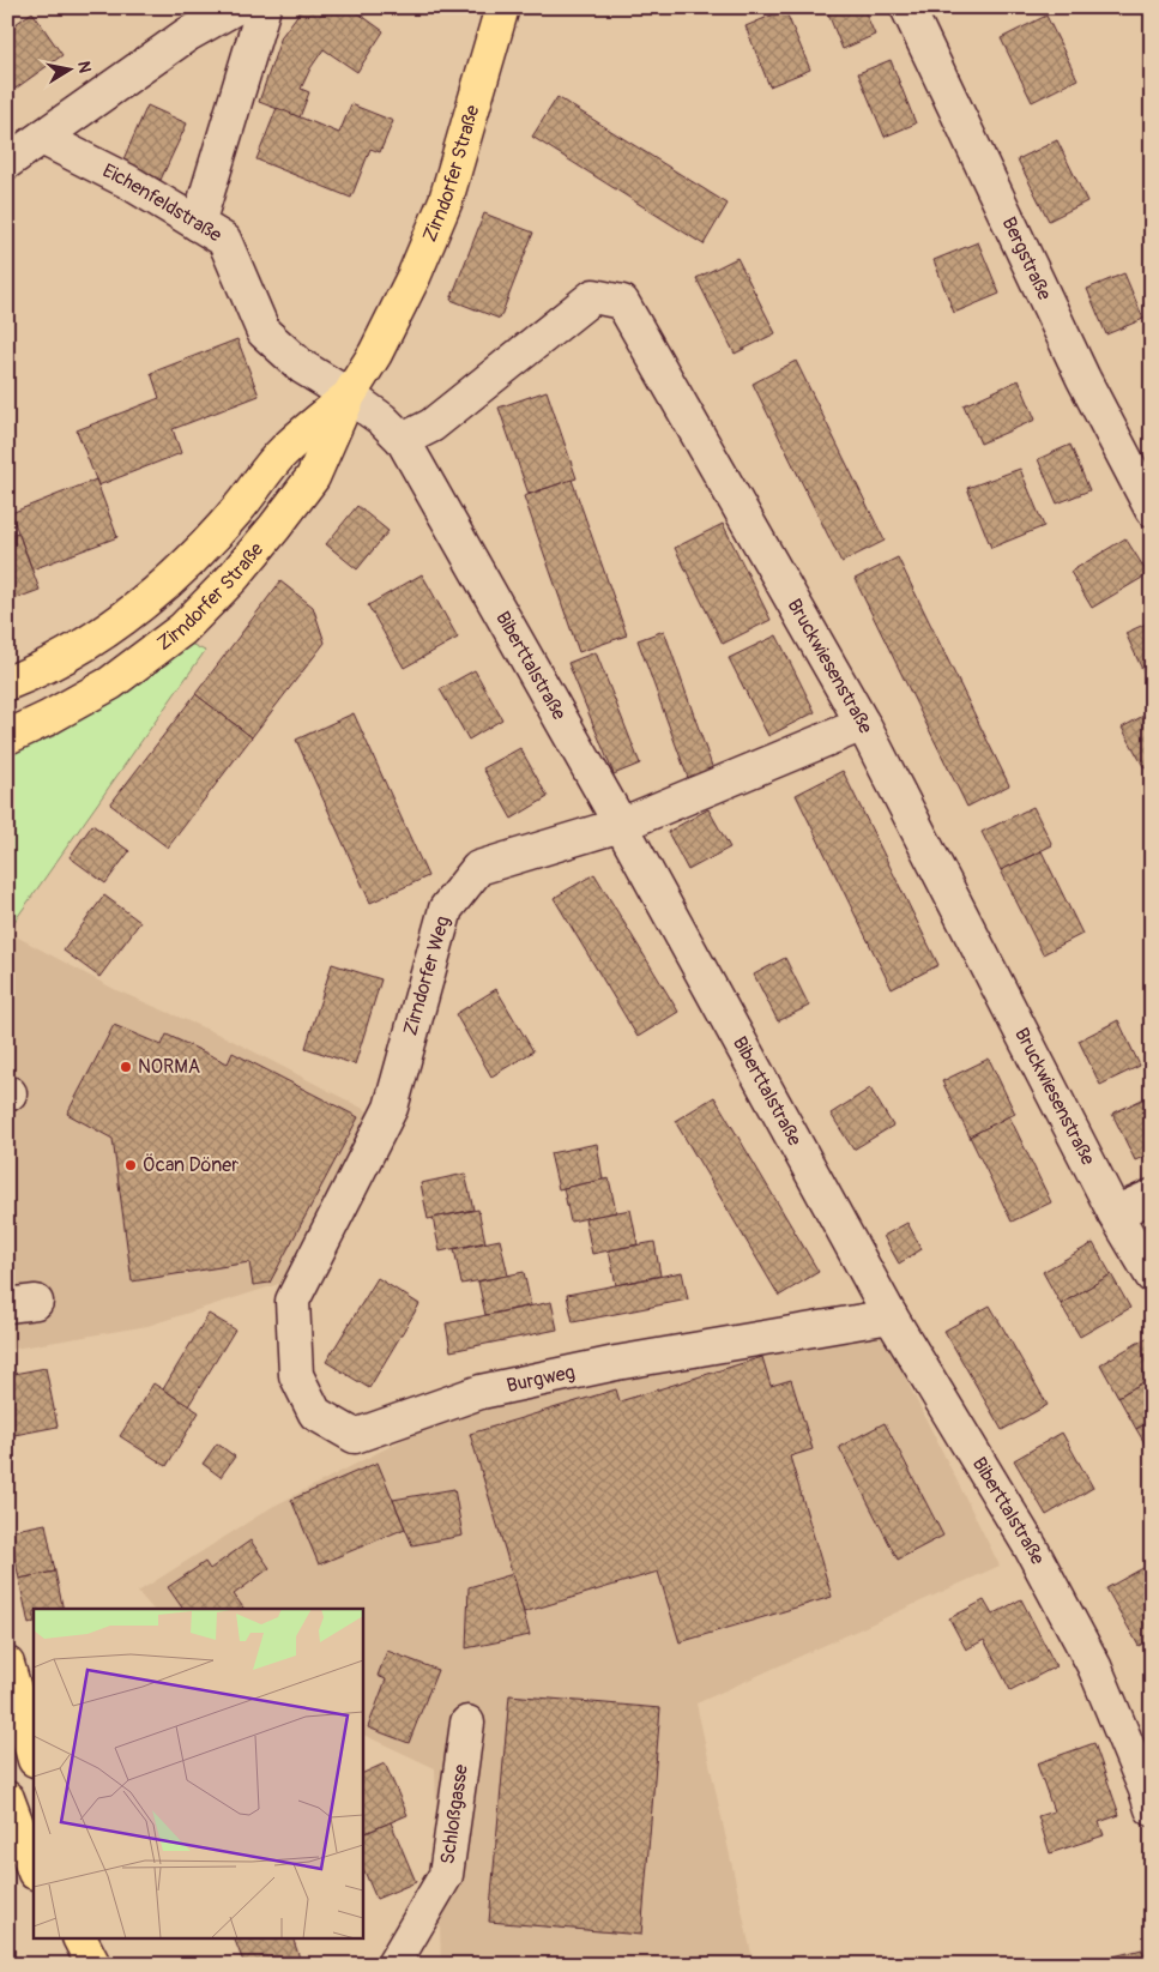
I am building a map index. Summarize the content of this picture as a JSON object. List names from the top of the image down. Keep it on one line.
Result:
{"streets":{"main road":["Zirndorfer Straße"],"street":["Eichenfeldstraße","Bergstraße","Biberttalstraße","Bruckwiesenstraße","Zirndorfer Weg","Burgweg","Schloßgasse"]},"crossings":[["Zirndorfer Straße","Eichenfeldstraße"],["Zirndorfer Straße","Biberttalstraße"],["Eichenfeldstraße","Biberttalstraße"],["Biberttalstraße","Bruckwiesenstraße"],["Biberttalstraße","Zirndorfer Weg"],["Biberttalstraße","Burgweg"],["Bruckwiesenstraße","Zirndorfer Weg"],["Zirndorfer Weg","Burgweg"]],"places":["NORMA","Öcan Döner"],"north":"right"}
